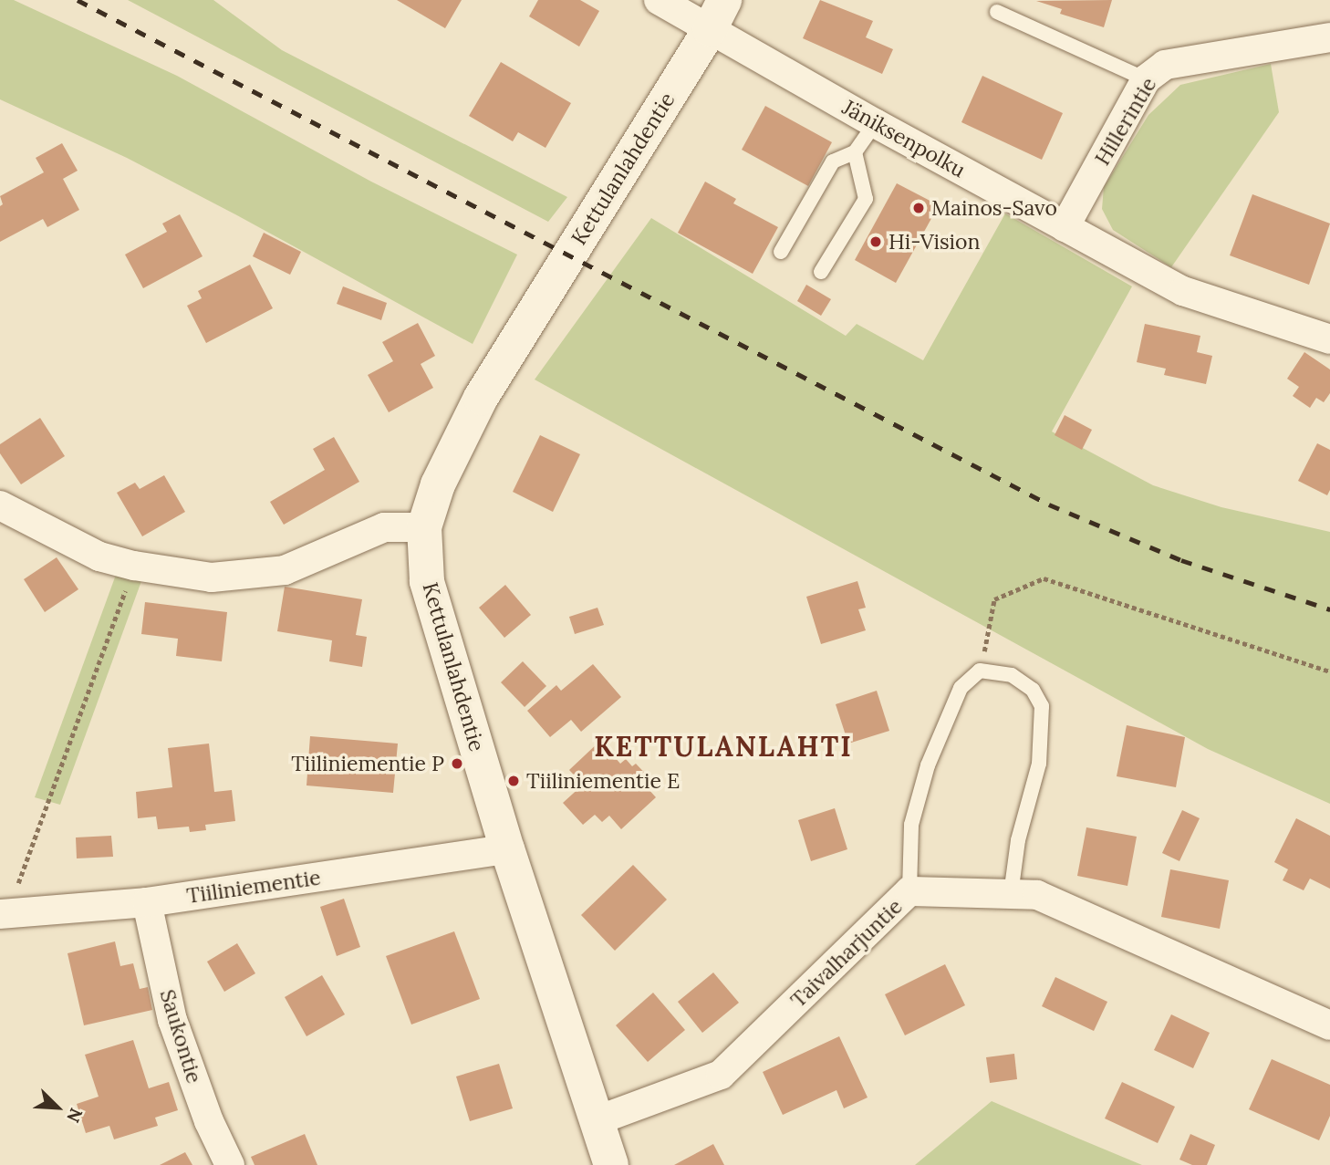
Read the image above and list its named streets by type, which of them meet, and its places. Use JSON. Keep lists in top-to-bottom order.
{
  "streets": {
    "street": [
      "Hillerintie",
      "Jäniksenpolku",
      "Kettulanlahdentie",
      "Tiiliniementie",
      "Taivalharjuntie",
      "Saukontie"
    ]
  },
  "crossings": [
    ["Hillerintie", "Jäniksenpolku"],
    ["Jäniksenpolku", "Kettulanlahdentie"],
    ["Kettulanlahdentie", "Tiiliniementie"],
    ["Kettulanlahdentie", "Taivalharjuntie"],
    ["Tiiliniementie", "Saukontie"]
  ],
  "districts": ["KETTULANLAHTI"],
  "places": [
    "Mainos-Savo",
    "Hi-Vision",
    "Tiiliniementie P",
    "Tiiliniementie E"
  ],
  "north": "bottom right"
}
